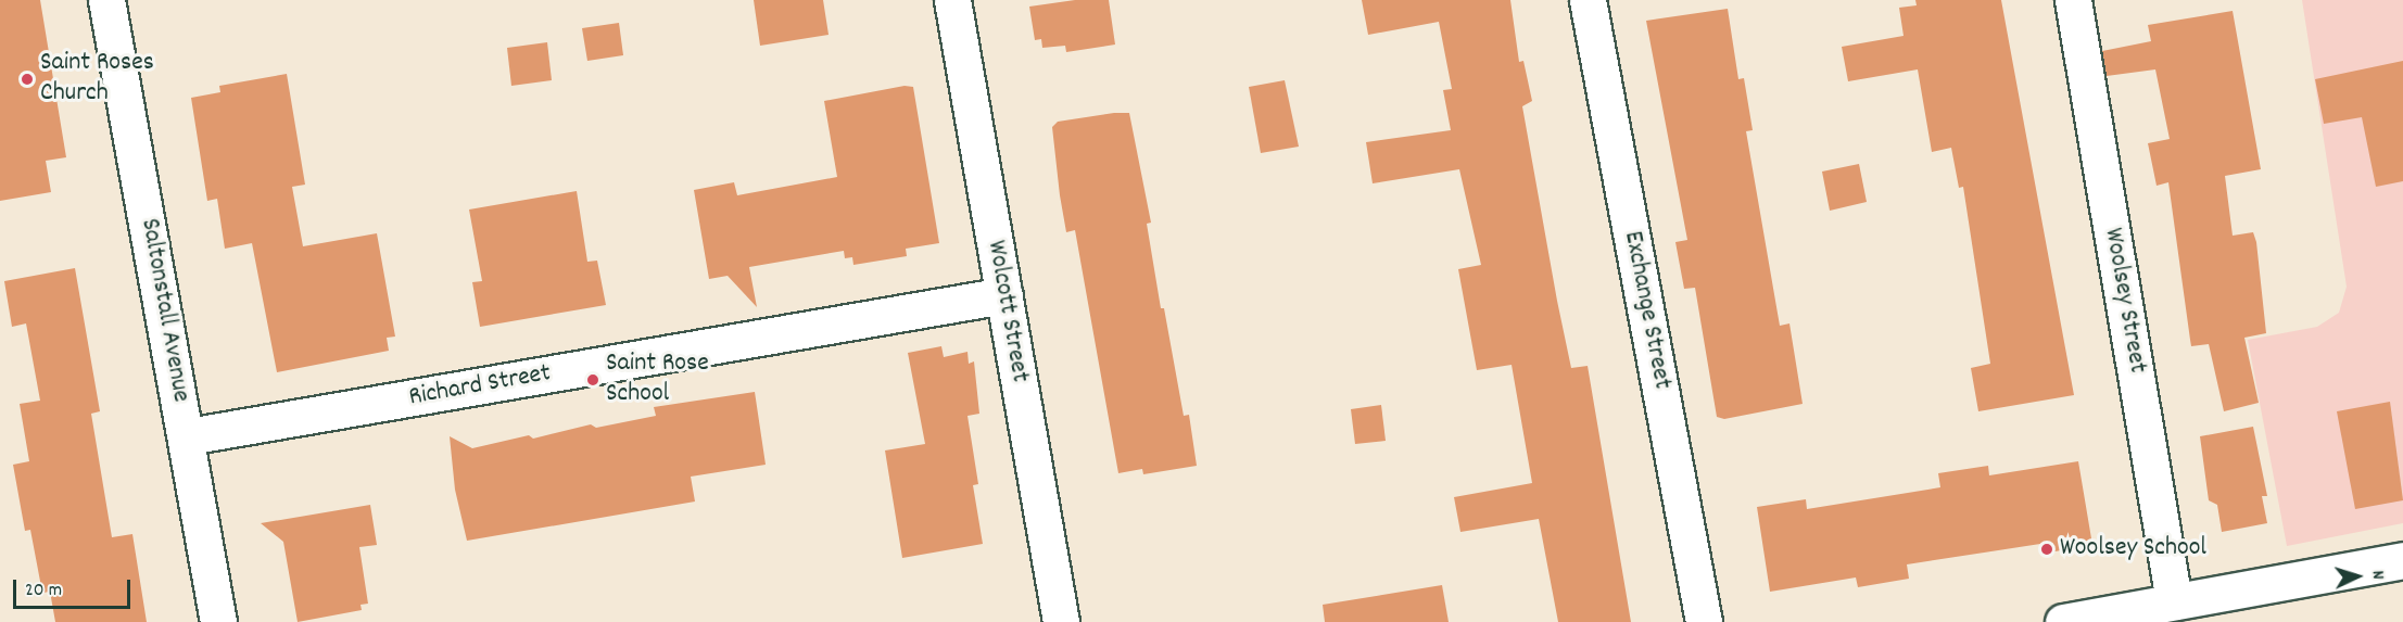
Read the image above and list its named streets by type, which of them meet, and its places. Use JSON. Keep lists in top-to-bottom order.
{
  "streets": {
    "street": [
      "Woolsey Street",
      "Saltonstall Avenue",
      "Exchange Street",
      "Wolcott Street",
      "Richard Street"
    ]
  },
  "crossings": [
    ["Saltonstall Avenue", "Richard Street"],
    ["Wolcott Street", "Richard Street"]
  ],
  "places": ["Saint Roses Church", "Saint Rose School", "Woolsey School"],
  "scale_bar": "20 m",
  "north": "right"
}
